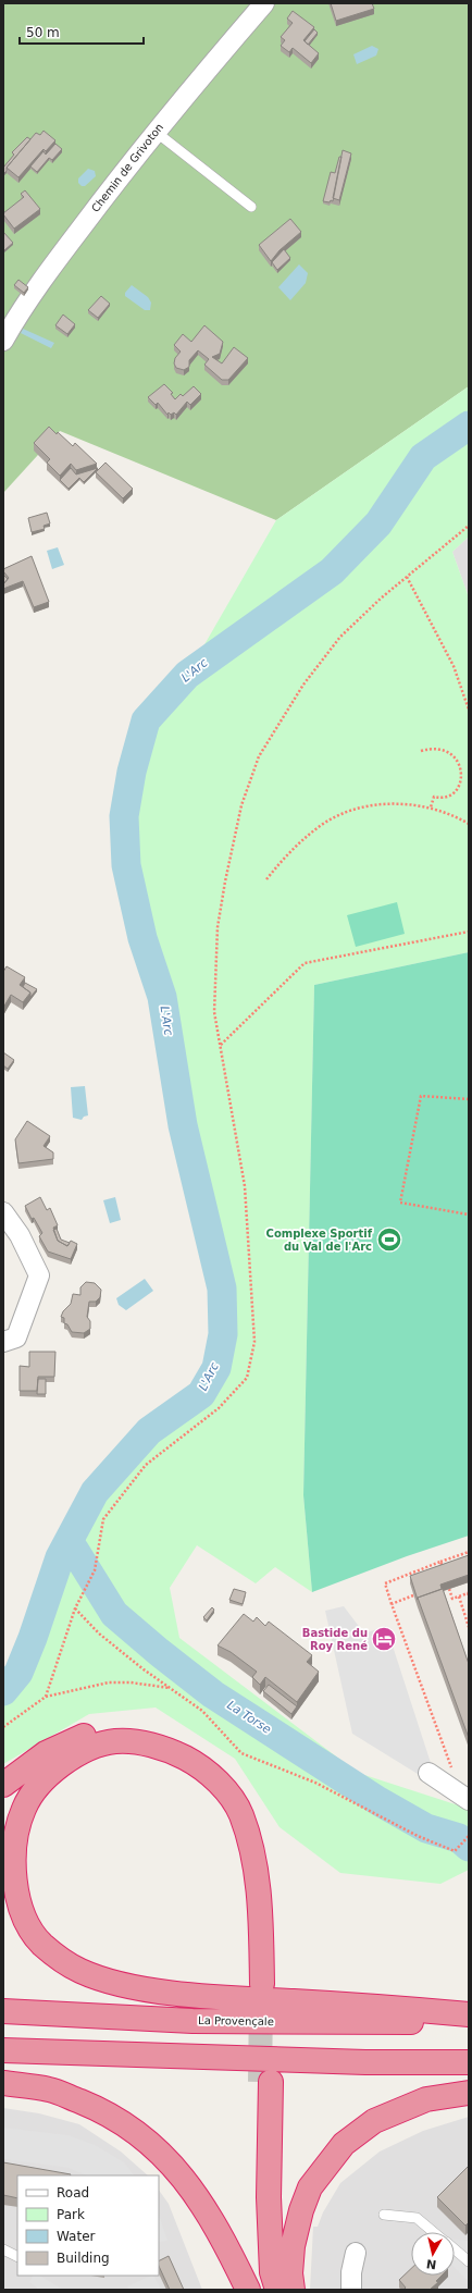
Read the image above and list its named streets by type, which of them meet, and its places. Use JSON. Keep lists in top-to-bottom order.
{
  "streets": {
    "highway": ["La Provençale"],
    "street": ["Chemin de Grivoton"]
  },
  "water": ["L'Arc", "La Torse"],
  "places": {
    "sports": ["Complexe Sportif du Val de l'Arc"],
    "hotel": ["Bastide du Roy René"]
  },
  "legend": [
    "Road",
    "Park",
    "Water",
    "Building"
  ],
  "scale_bar": "50 m",
  "north": "bottom"
}
